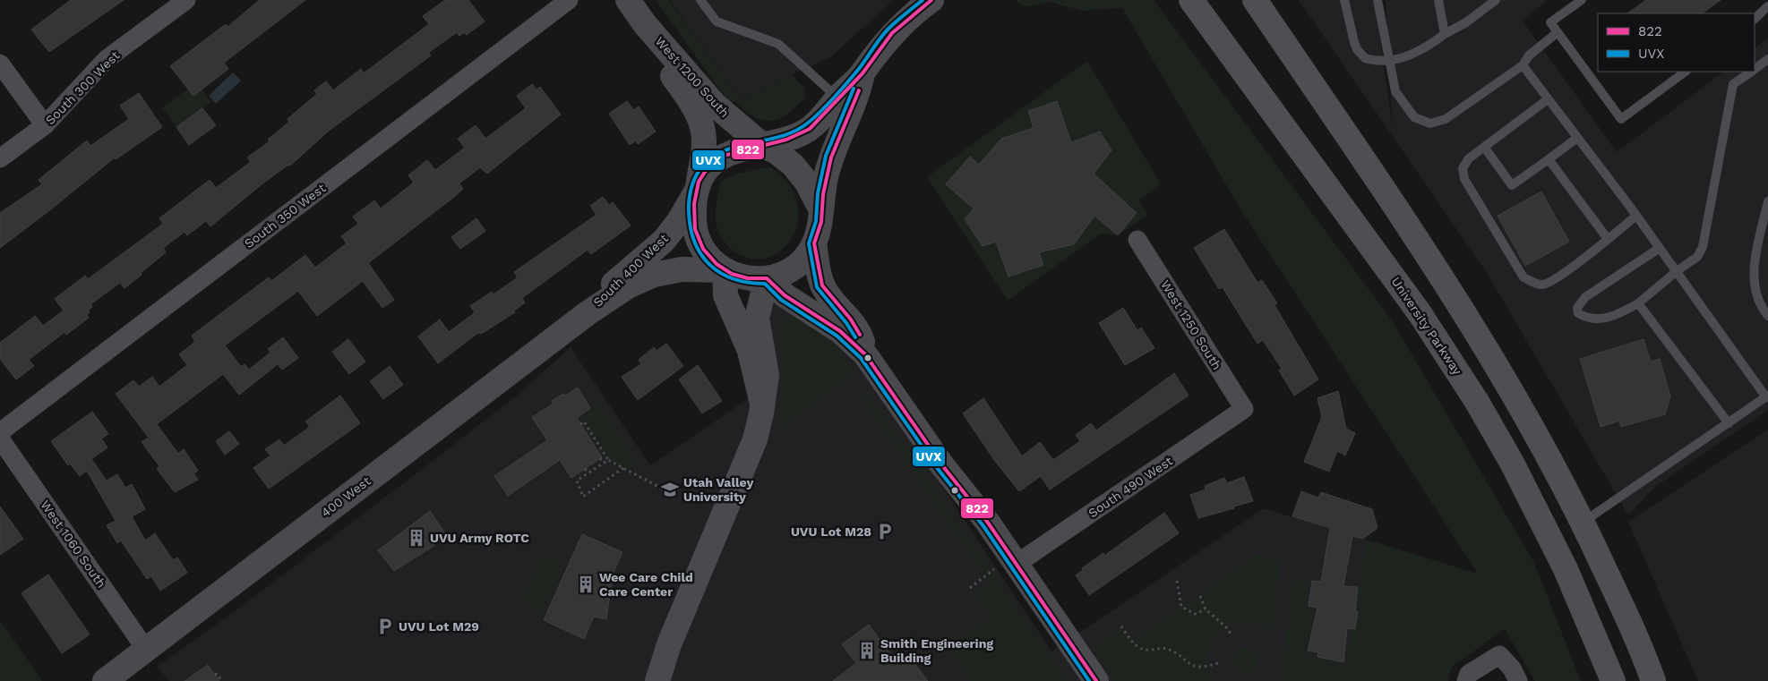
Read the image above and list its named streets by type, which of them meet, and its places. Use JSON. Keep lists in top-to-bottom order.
{
  "streets": {
    "main road": [
      "West 1200 South",
      "South 400 West",
      "University Parkway",
      "400 West"
    ],
    "street": [
      "South 300 West",
      "South 350 West",
      "West 1250 South",
      "South 490 West",
      "West 1060 South"
    ]
  },
  "crossings": [
    ["West 1200 South", "South 400 West"],
    ["South 400 West", "400 West"],
    ["West 1250 South", "South 490 West"],
    ["400 West", "West 1060 South"]
  ],
  "places": {
    "school or university": ["Utah Valley University"],
    "parking": ["UVU Lot M28", "UVU Lot M29"],
    "building": ["UVU Army ROTC", "Wee Care Child Care Center", "Smith Engineering Building"]
  },
  "lines": ["transit line 822", "transit line UVX"],
  "legend": ["822", "UVX"]
}
